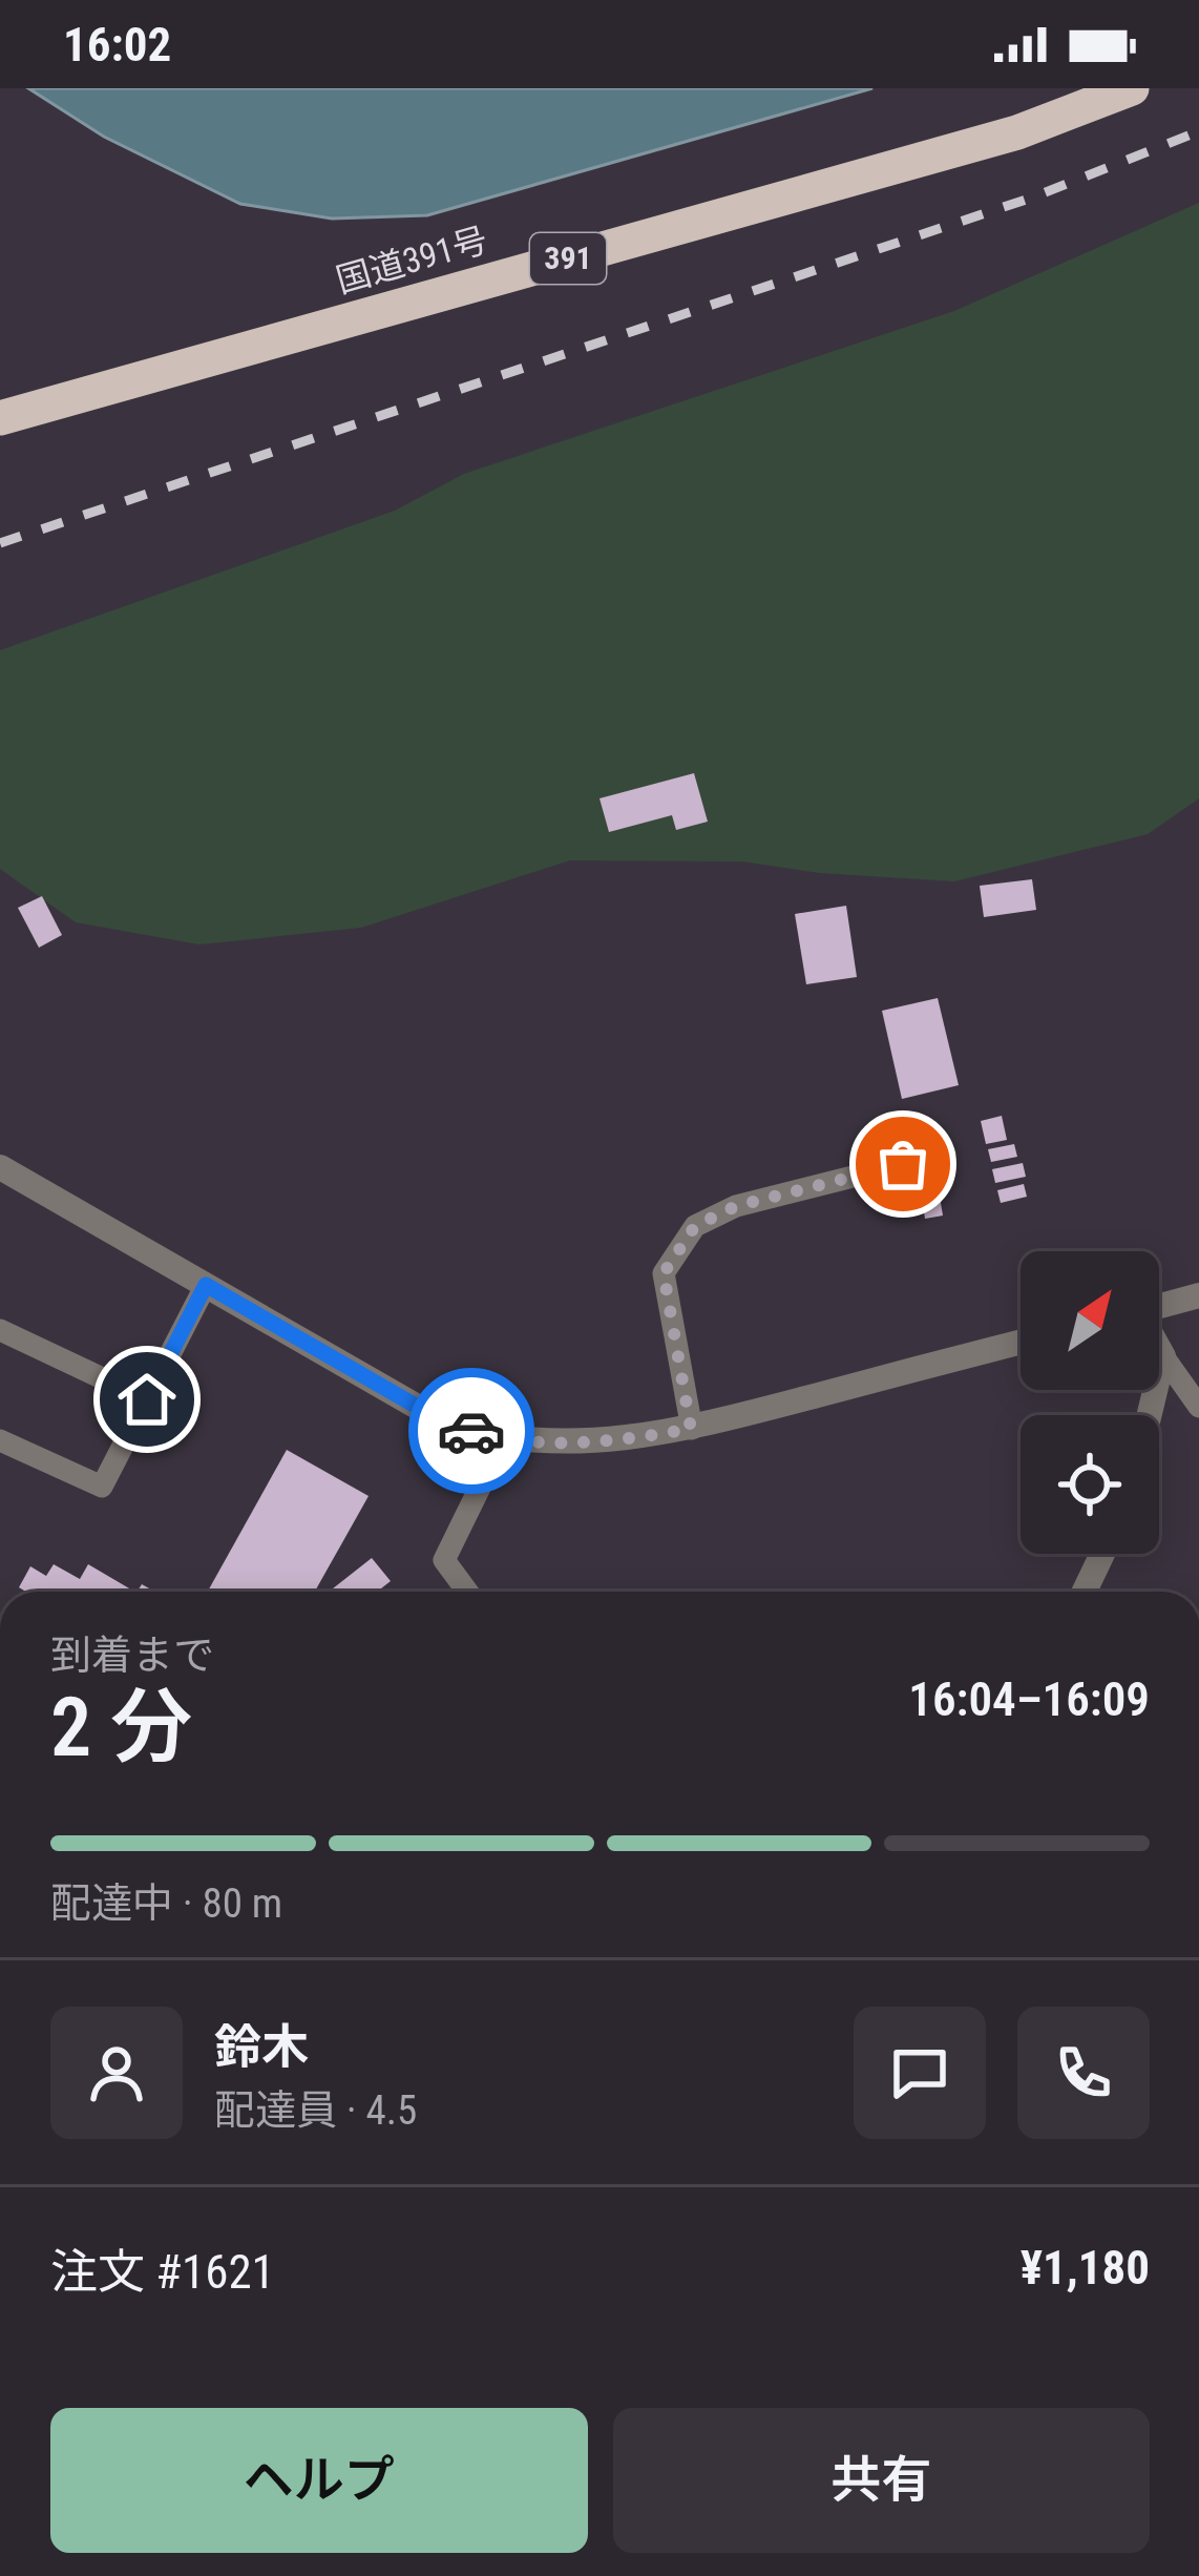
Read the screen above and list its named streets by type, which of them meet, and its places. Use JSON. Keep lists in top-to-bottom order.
{
  "streets": {
    "highway": ["391", "国道391号"]
  },
  "north": "top right",
  "page": {
    "status": "16:02",
    "heading": ["2 分", "到着まで", "16:04–16:09"],
    "panel": [
      "鈴木",
      "配達員 · 4.5",
      "注文 #1621",
      "¥1,180"
    ],
    "bar": "配達中 · 80 m",
    "buttons": ["ヘルプ", "共有"]
  }
}
